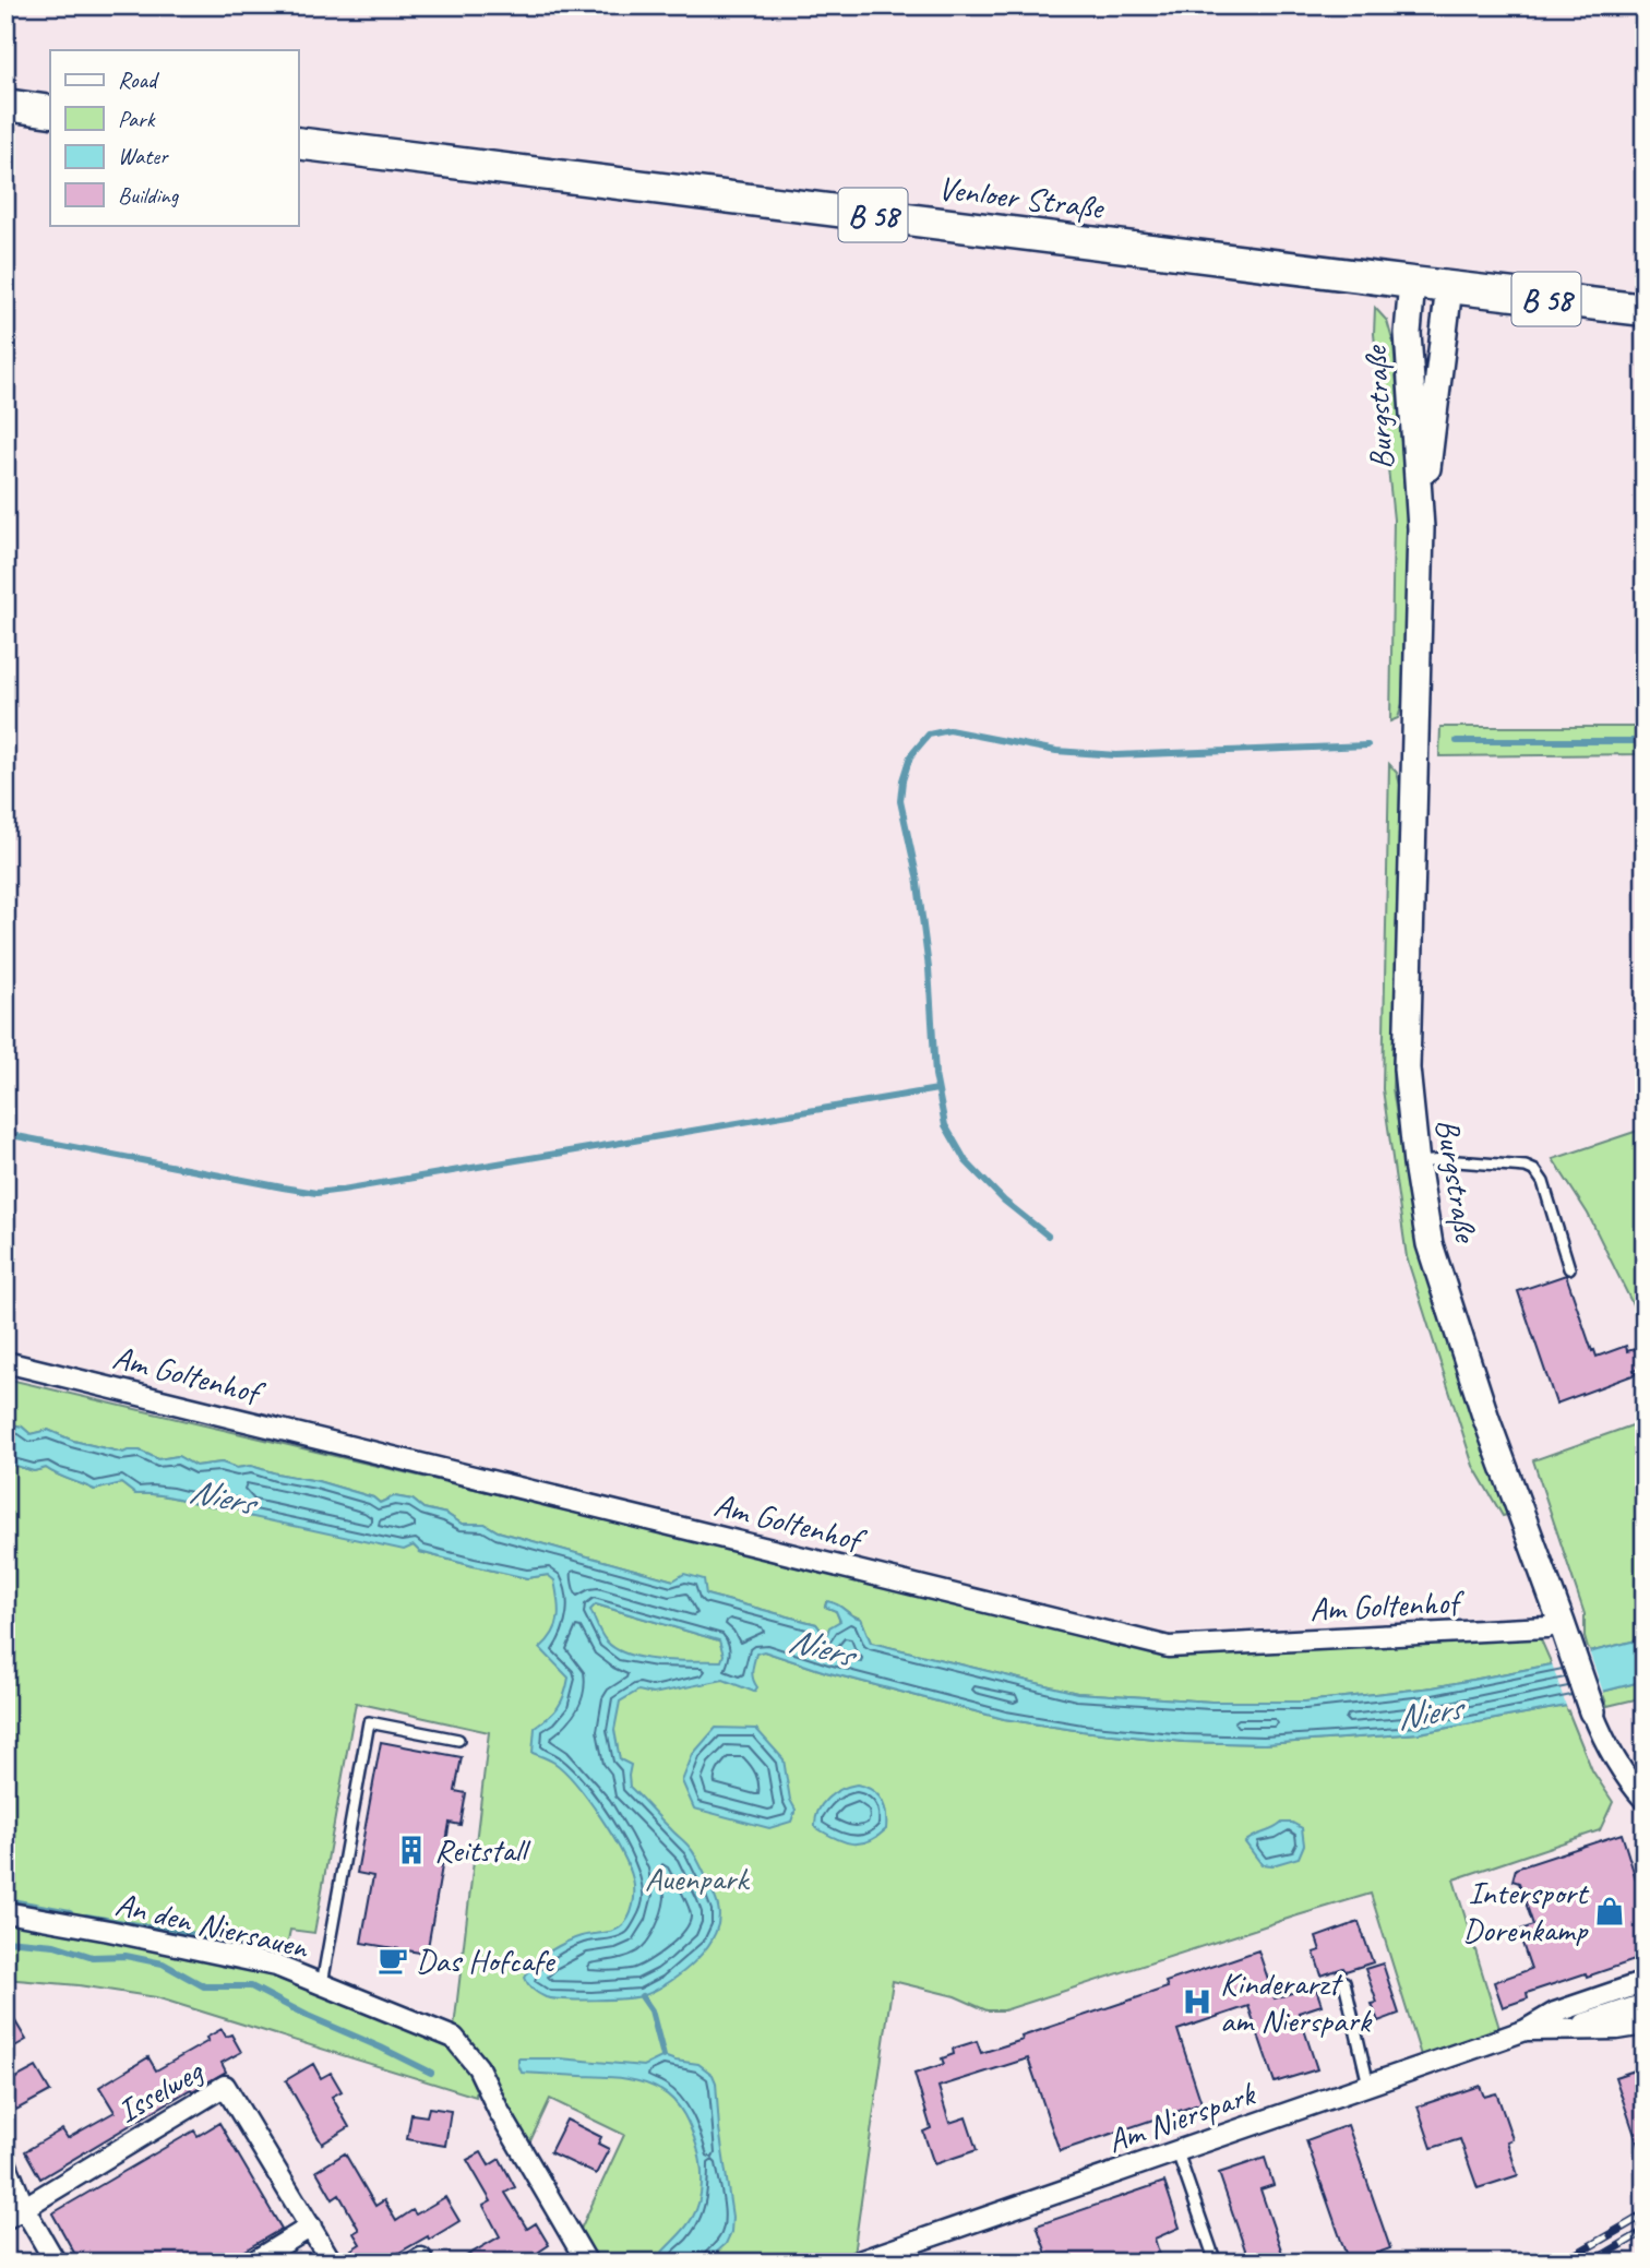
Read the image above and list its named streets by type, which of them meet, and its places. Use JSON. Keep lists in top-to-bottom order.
{
  "streets": {
    "main road": ["Venloer Straße", "B 58"],
    "street": [
      "Burgstraße",
      "Am Goltenhof",
      "An den Niersauen",
      "Isselweg",
      "Am Nierspark"
    ]
  },
  "crossings": [
    ["Venloer Straße", "Burgstraße"],
    ["Burgstraße", "Am Goltenhof"]
  ],
  "water": ["Niers"],
  "parks": ["Auenpark"],
  "places": {
    "building": ["Reitstall"],
    "shop": ["Intersport Dorenkamp"],
    "cafe": ["Das Hofcafe"],
    "hospital": ["Kinderarzt am Nierspark"]
  },
  "legend": [
    "Road",
    "Park",
    "Water",
    "Building"
  ]
}
